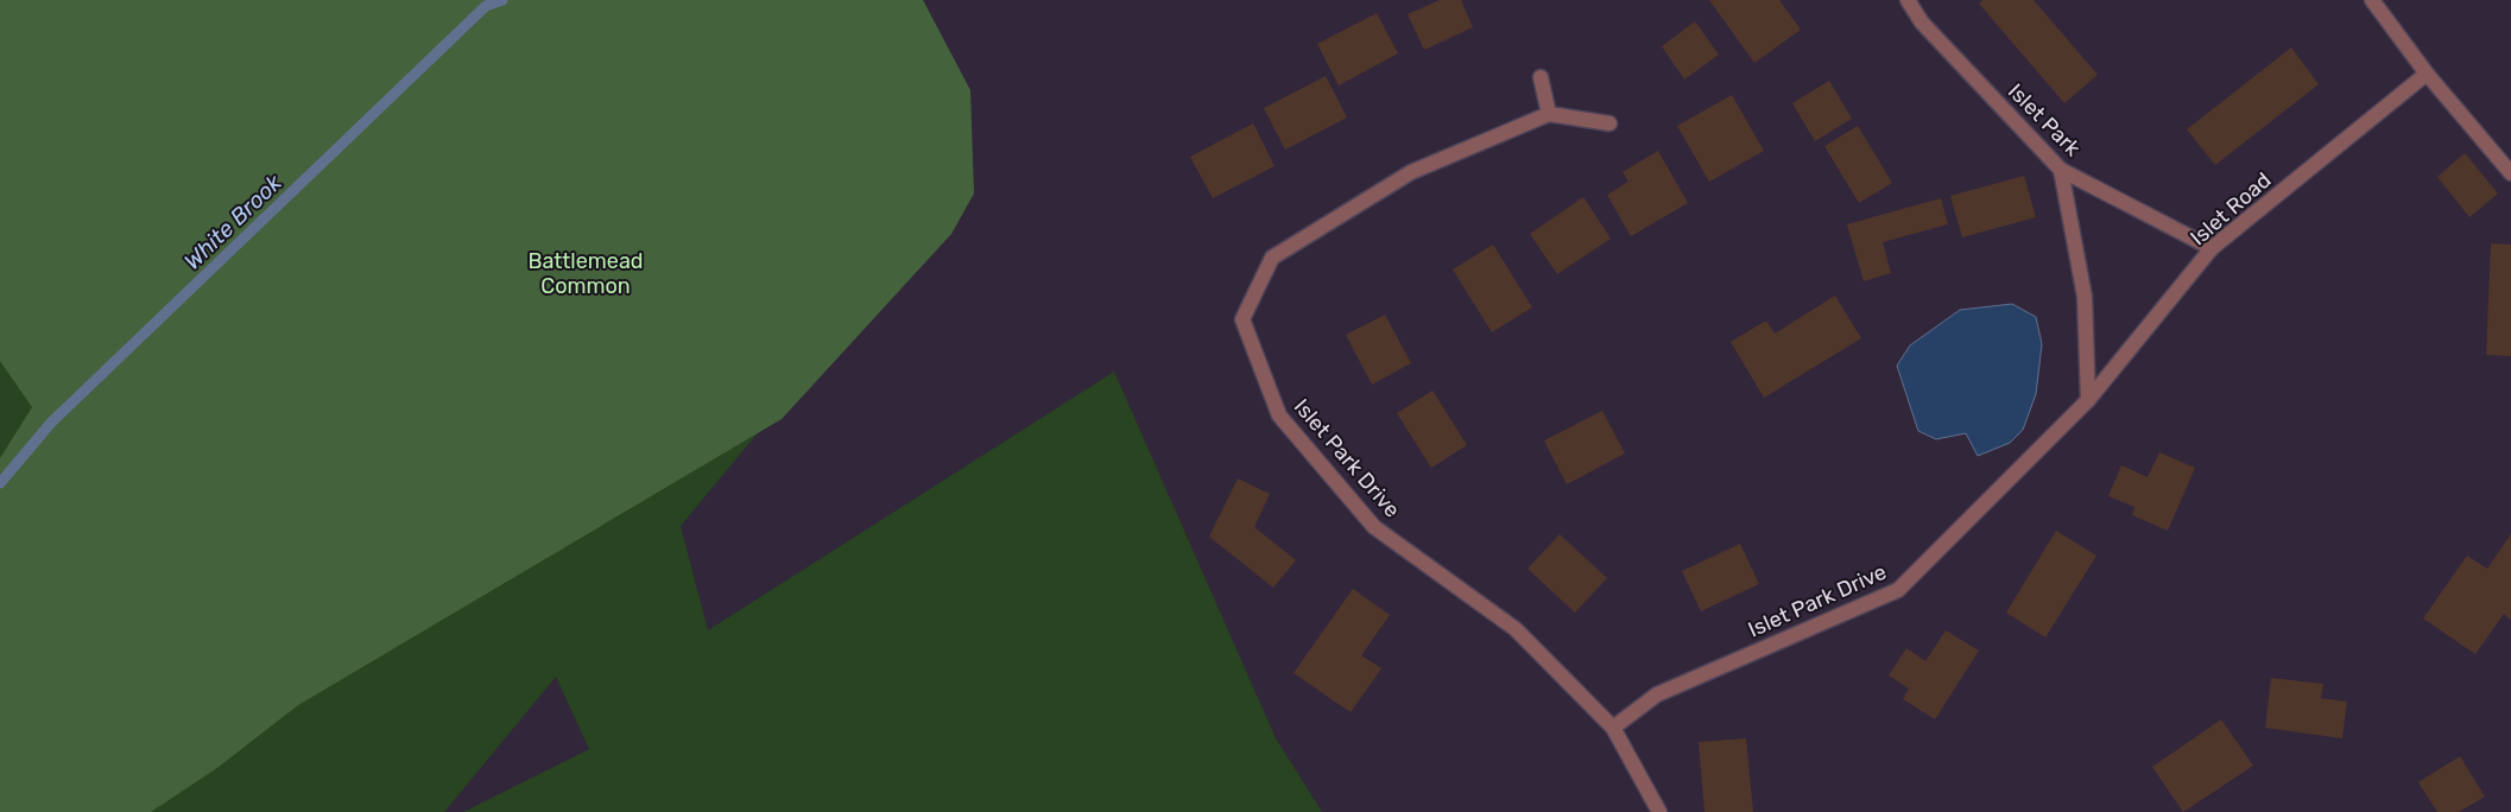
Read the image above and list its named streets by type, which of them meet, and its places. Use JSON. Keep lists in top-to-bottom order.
{
  "streets": {
    "street": ["Islet Park", "Islet Road", "Islet Park Drive"]
  },
  "crossings": [
    ["Islet Park", "Islet Road"],
    ["Islet Road", "Islet Park Drive"]
  ],
  "water": ["White Brook"],
  "parks": ["Battlemead Common"]
}
